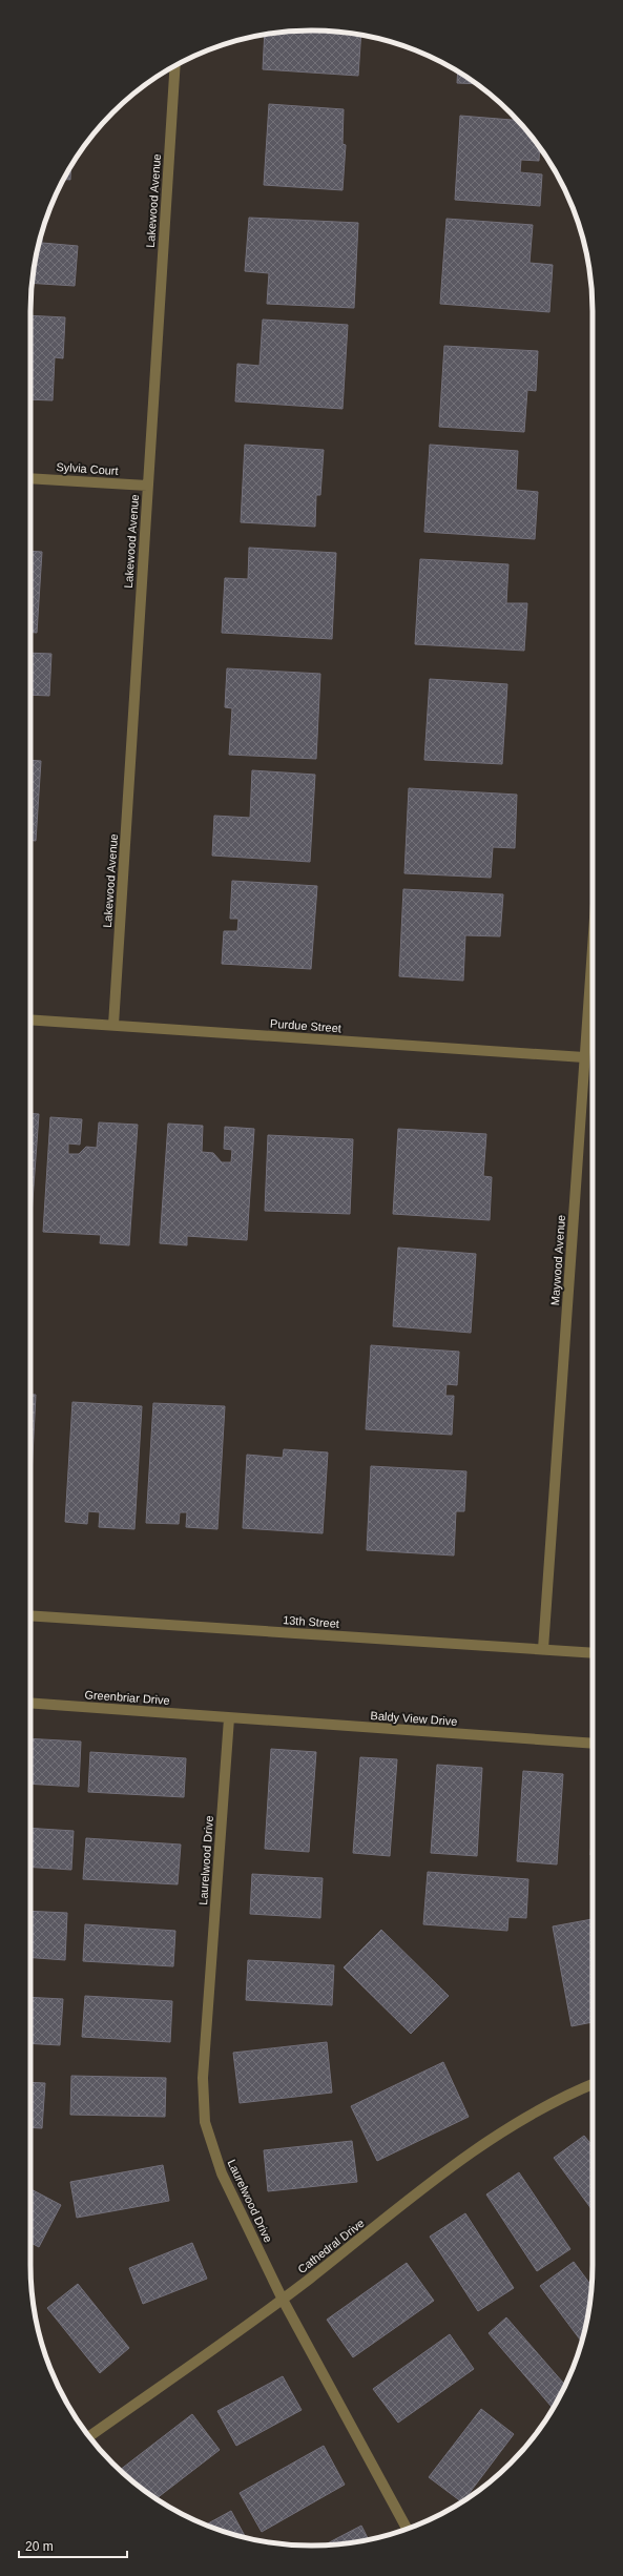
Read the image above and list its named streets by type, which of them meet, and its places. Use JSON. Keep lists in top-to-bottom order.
{
  "streets": {
    "street": [
      "Lakewood Avenue",
      "Sylvia Court",
      "Purdue Street",
      "Maywood Avenue",
      "13th Street",
      "Greenbriar Drive",
      "Baldy View Drive",
      "Laurelwood Drive",
      "Cathedral Drive"
    ]
  },
  "crossings": [
    ["Lakewood Avenue", "Sylvia Court"],
    ["Lakewood Avenue", "Purdue Street"],
    ["Purdue Street", "Maywood Avenue"],
    ["Maywood Avenue", "13th Street"],
    ["Greenbriar Drive", "Baldy View Drive"],
    ["Greenbriar Drive", "Laurelwood Drive"],
    ["Baldy View Drive", "Laurelwood Drive"],
    ["Laurelwood Drive", "Cathedral Drive"]
  ],
  "scale_bar": "20 m"
}
